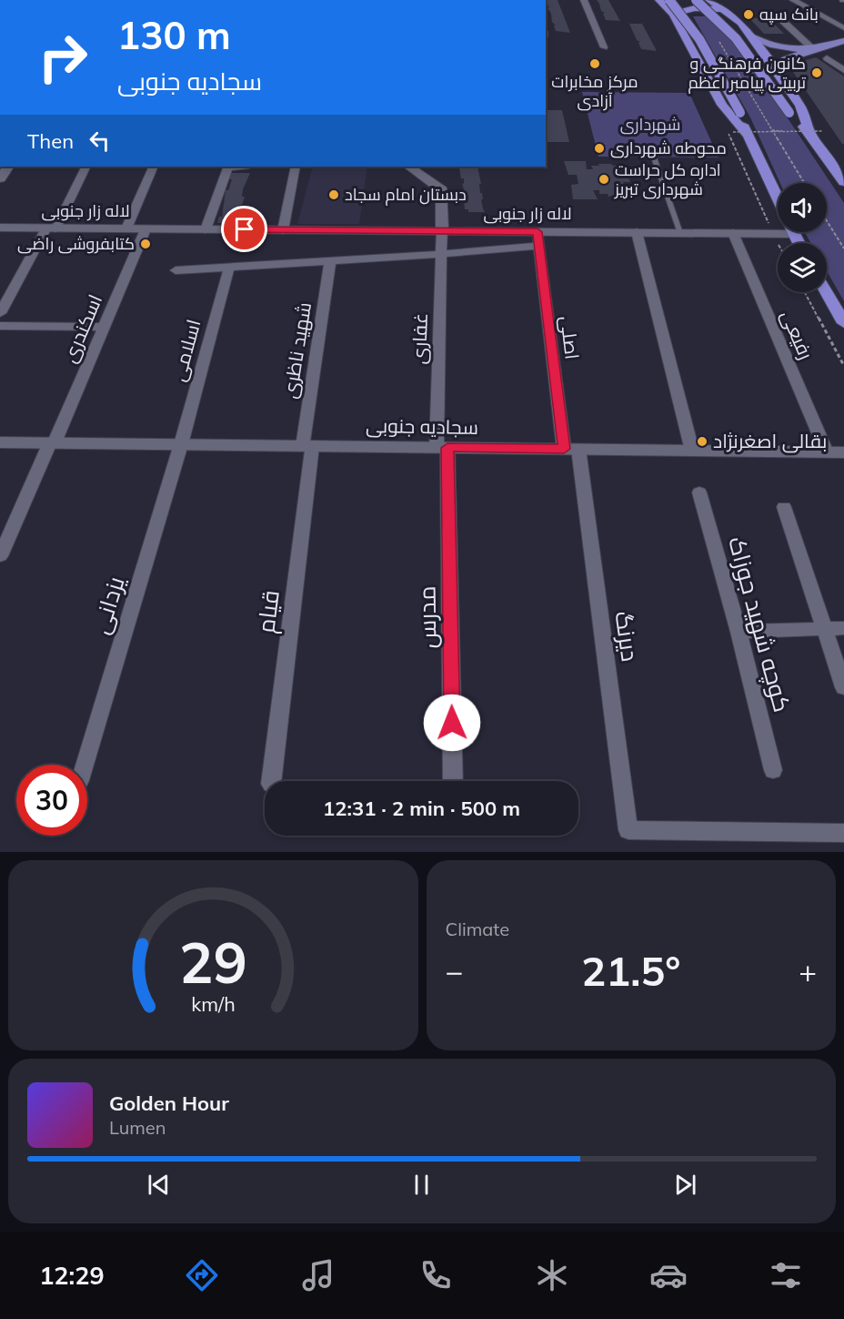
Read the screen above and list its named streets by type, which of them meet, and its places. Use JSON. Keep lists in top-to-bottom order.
{
  "streets": {
    "street": [
      "لاله زار جنوبی",
      "اسکندری",
      "رفیعی",
      "اصلی",
      "غفاری",
      "اسلامی",
      "شهید ناظری",
      "سجادیه جنوبی",
      "یزدانی",
      "قیام",
      "مدرس",
      "کوچه شهید جوزاک",
      "دیرنگ"
    ]
  },
  "crossings": [
    ["لاله زار جنوبی", "اسکندری"],
    ["لاله زار جنوبی", "رفیعی"],
    ["لاله زار جنوبی", "اصلی"],
    ["لاله زار جنوبی", "غفاری"],
    ["اسکندری", "سجادیه جنوبی"],
    ["رفیعی", "سجادیه جنوبی"],
    ["اصلی", "سجادیه جنوبی"],
    ["اصلی", "دیرنگ"],
    ["غفاری", "سجادیه جنوبی"],
    ["غفاری", "مدرس"],
    ["اسلامی", "سجادیه جنوبی"],
    ["اسلامی", "یزدانی"],
    ["شهید ناظری", "سجادیه جنوبی"],
    ["شهید ناظری", "قیام"],
    ["سجادیه جنوبی", "یزدانی"],
    ["سجادیه جنوبی", "قیام"],
    ["سجادیه جنوبی", "مدرس"],
    ["سجادیه جنوبی", "دیرنگ"]
  ],
  "parks": ["شهرداری"],
  "places": [
    "بانک سپه",
    "مرکز مخابرات آزادی",
    "کانون فرهنگی و تربیتی پیامبر اعظم",
    "محوطه شهرداری",
    "اداره کل حراست شهرداری تبریز",
    "دبستان امام سجاد",
    "کتابفروشی راضی",
    "بقالی اصغرنژاد"
  ],
  "page": {
    "turn": ["130 m", "سجادیه جنوبی"],
    "then": "Then",
    "limit": "30",
    "trip": "12:31 · 2 min · 500 m",
    "tile": "Climate",
    "heat": ["−", "21.5°", "+"],
    "song": ["Golden Hour", "Lumen"],
    "tabs": "12:29",
    "gauge": ["29", "km/h"]
  }
}
